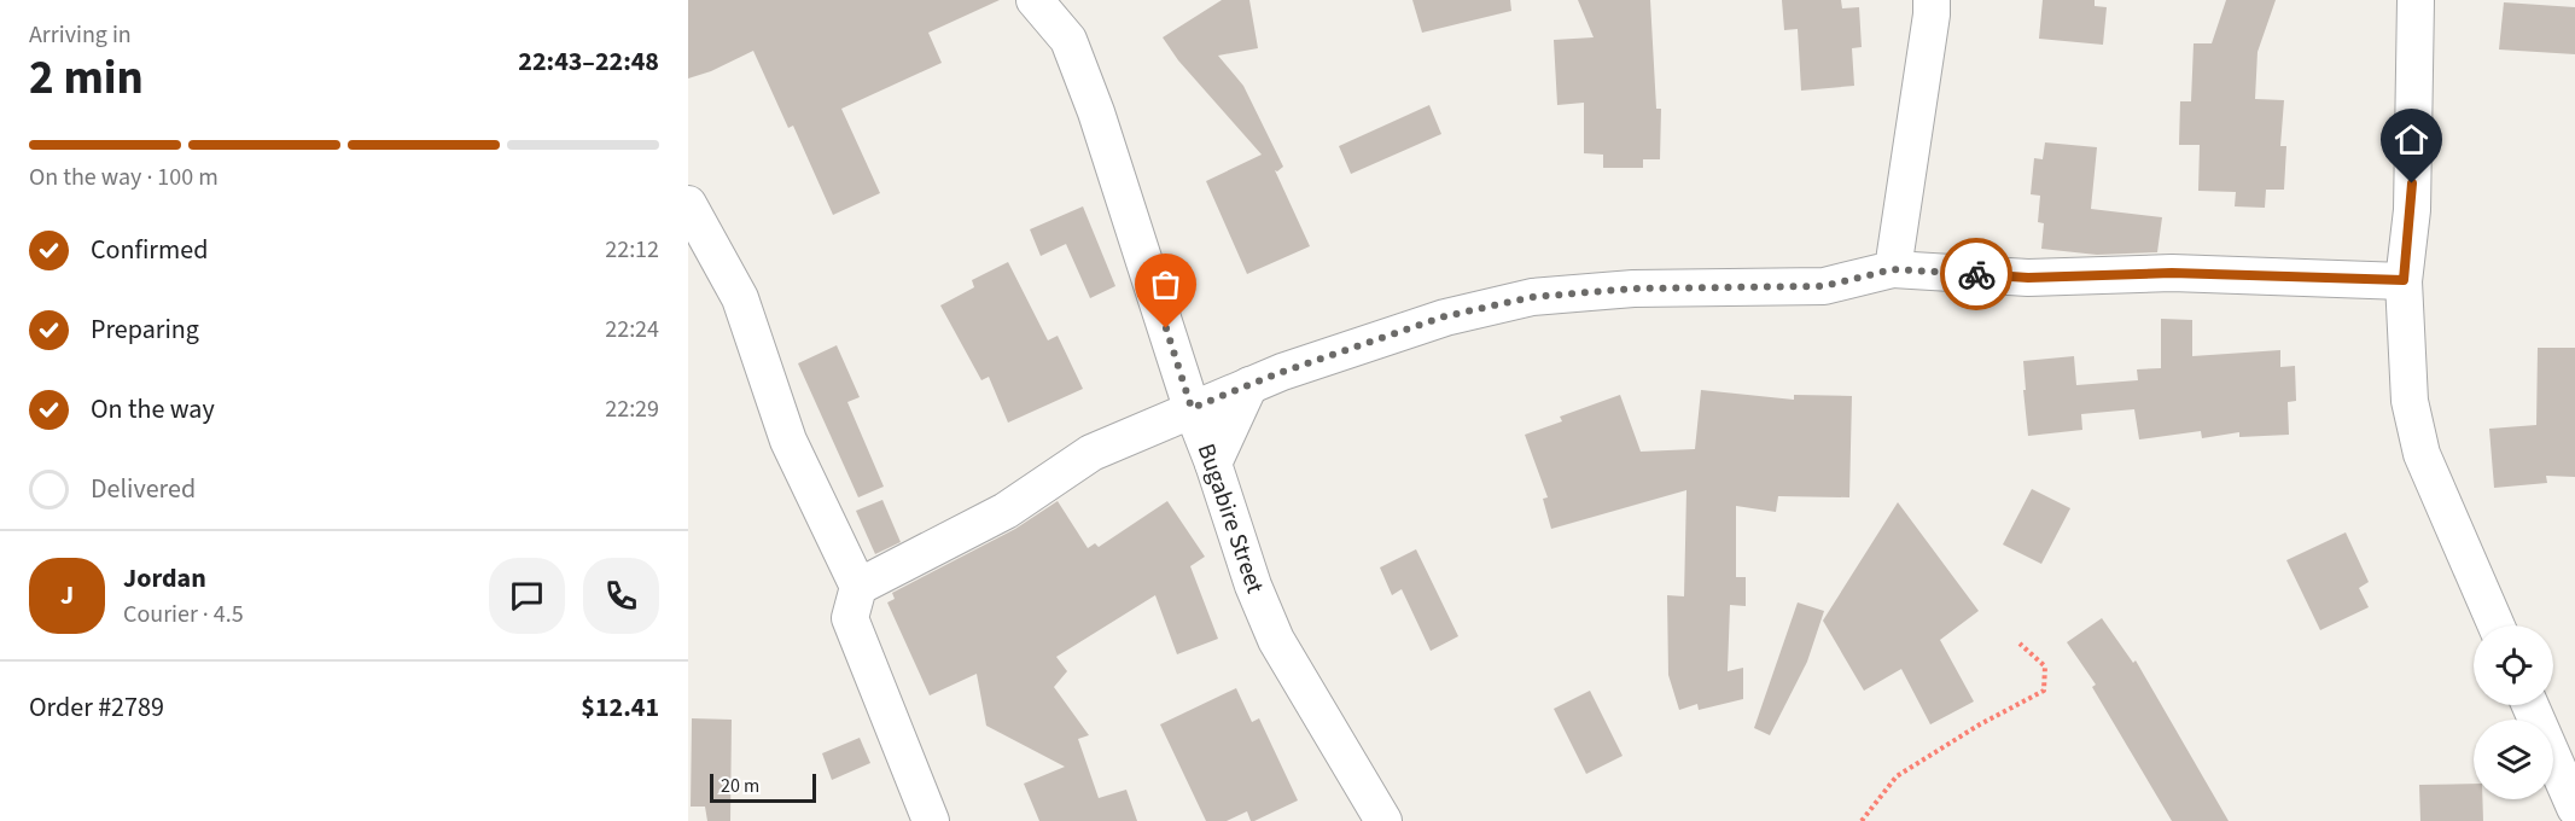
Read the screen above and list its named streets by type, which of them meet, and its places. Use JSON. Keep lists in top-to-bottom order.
{
  "streets": {
    "street": ["Bugabire Street"]
  },
  "scale_bar": "20 m",
  "page": {
    "heading": ["2 min", "Arriving in", "22:43–22:48"],
    "panel": [
      "Jordan",
      "Courier · 4.5",
      "Order #2789",
      "$12.41"
    ],
    "bar": "On the way · 100 m",
    "list": [
      ["Confirmed", "22:12"],
      ["Preparing", "22:24"],
      ["On the way", "22:29"],
      "Delivered"
    ],
    "round": "J",
    "scale": "20 m"
  }
}
